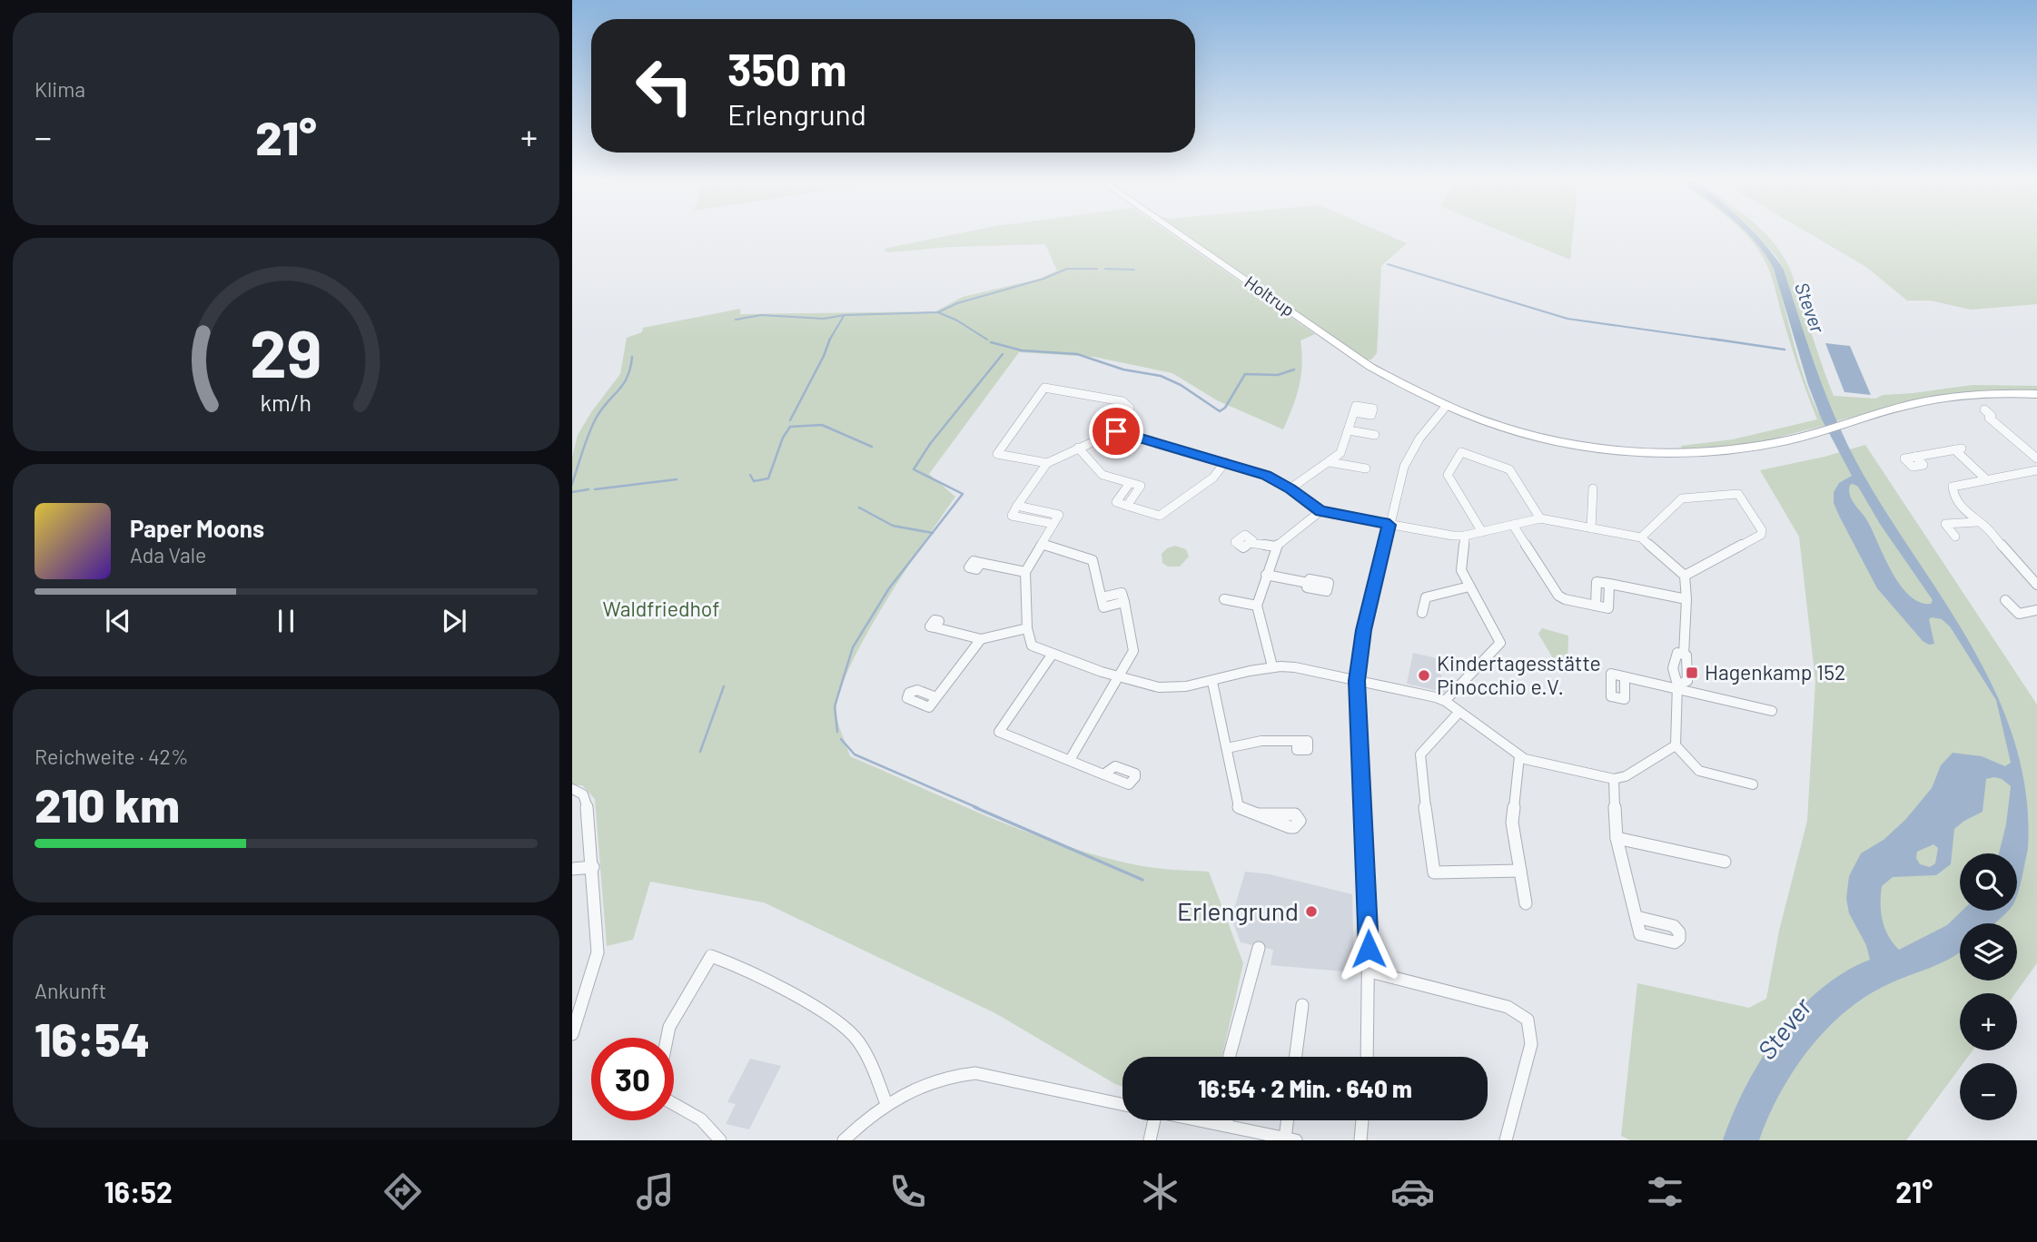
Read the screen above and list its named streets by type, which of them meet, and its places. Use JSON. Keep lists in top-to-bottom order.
{
  "streets": {
    "main road": ["Holtrup"]
  },
  "water": ["Stever"],
  "parks": ["Waldfriedhof"],
  "places": {
    "transit": ["Hagenkamp 152"],
    "other": ["Kindertagesstätte Pinocchio e.V.", "Erlengrund"]
  },
  "page": {
    "tile": [
      "Klima",
      ["Reichweite · 42%", "210 km"],
      ["Ankunft", "16:54"]
    ],
    "turn": ["350 m", "Erlengrund"],
    "heat": ["−", "21°", "+"],
    "song": ["Paper Moons", "Ada Vale"],
    "map_buttons": ["+", "−"],
    "limit": "30",
    "trip": "16:54 · 2 Min. · 640 m",
    "tabs": ["16:52", "21°"],
    "gauge": ["29", "km/h"]
  }
}
